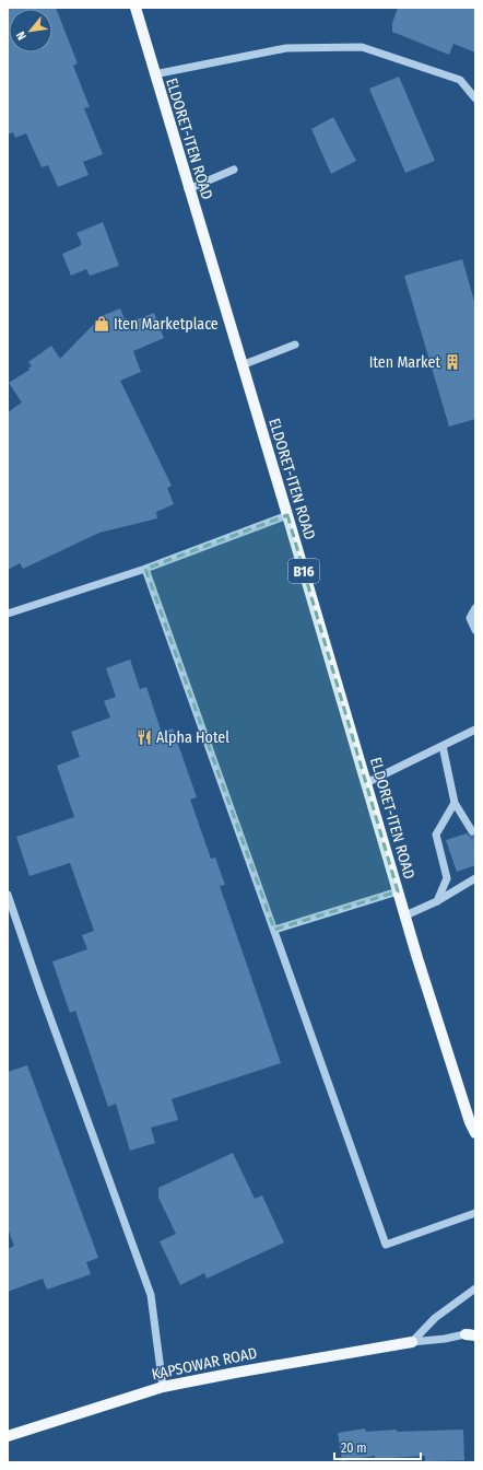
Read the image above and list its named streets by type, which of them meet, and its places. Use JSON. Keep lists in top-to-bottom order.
{
  "streets": {
    "main road": ["ELDORET-ITEN ROAD", "B16", "KAPSOWAR ROAD"]
  },
  "places": {
    "shop": ["Iten Marketplace"],
    "building": ["Iten Market"],
    "restaurant": ["Alpha Hotel"]
  },
  "scale_bar": "20 m",
  "north": "bottom left"
}
